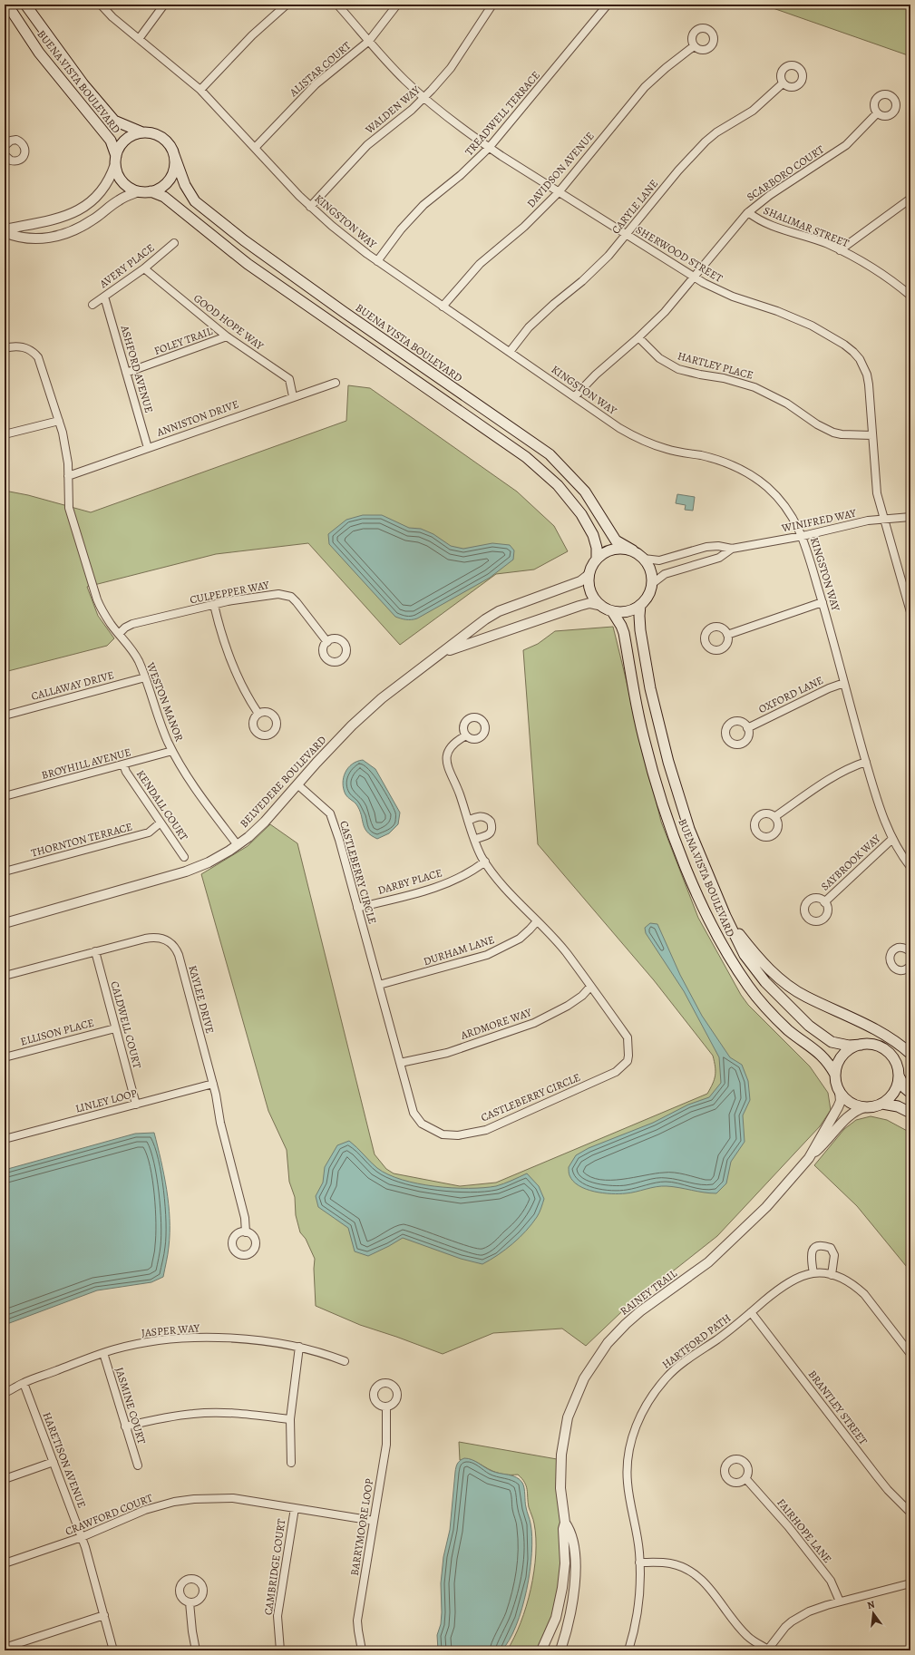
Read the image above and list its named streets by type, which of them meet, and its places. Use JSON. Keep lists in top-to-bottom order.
{
  "streets": {
    "main road": ["BUENA VISTA BOULEVARD"],
    "street": [
      "ALISTAR COURT",
      "WALDEN WAY",
      "TREADWELL TERRACE",
      "DAVIDSON AVENUE",
      "SCARBORO COURT",
      "CARYLE LANE",
      "KINGSTON WAY",
      "SHALIMAR STREET",
      "SHERWOOD STREET",
      "AVERY PLACE",
      "GOOD HOPE WAY",
      "FOLEY TRAIL",
      "HARTLEY PLACE",
      "ASHFORD AVENUE",
      "ANNISTON DRIVE",
      "WINIFRED WAY",
      "CULPEPPER WAY",
      "CALLAWAY DRIVE",
      "OXFORD LANE",
      "WESTON MANOR",
      "BROYHILL AVENUE",
      "BELVEDERE BOULEVARD",
      "KENDALL COURT",
      "THORNTON TERRACE",
      "SAYBROOK WAY",
      "CASTLEBERRY CIRCLE",
      "DARBY PLACE",
      "DURHAM LANE",
      "KAYLEE DRIVE",
      "ARDMORE WAY",
      "CALDWELL COURT",
      "ELLISON PLACE",
      "LINLEY LOOP",
      "RAINEY TRAIL",
      "JASPER WAY",
      "HARTFORD PATH",
      "JASMINE COURT",
      "BRANTLEY STREET",
      "HARETISON AVENUE",
      "CRAWFORD COURT",
      "BARRYMOORE LOOP",
      "FAIRHOPE LANE",
      "CAMBRIDGE COURT"
    ]
  },
  "crossings": [
    ["ALISTAR COURT", "KINGSTON WAY"],
    ["ALISTAR COURT", "SHERWOOD STREET"],
    ["BUENA VISTA BOULEVARD", "BELVEDERE BOULEVARD"],
    ["BUENA VISTA BOULEVARD", "RAINEY TRAIL"],
    ["WALDEN WAY", "KINGSTON WAY"],
    ["WALDEN WAY", "SHERWOOD STREET"],
    ["TREADWELL TERRACE", "KINGSTON WAY"],
    ["TREADWELL TERRACE", "SHERWOOD STREET"],
    ["DAVIDSON AVENUE", "KINGSTON WAY"],
    ["DAVIDSON AVENUE", "SHERWOOD STREET"],
    ["SCARBORO COURT", "KINGSTON WAY"],
    ["SCARBORO COURT", "SHALIMAR STREET"],
    ["SCARBORO COURT", "SHERWOOD STREET"],
    ["SCARBORO COURT", "HARTLEY PLACE"],
    ["CARYLE LANE", "KINGSTON WAY"],
    ["CARYLE LANE", "SHERWOOD STREET"],
    ["KINGSTON WAY", "WINIFRED WAY"],
    ["KINGSTON WAY", "OXFORD LANE"],
    ["KINGSTON WAY", "SAYBROOK WAY"],
    ["SHERWOOD STREET", "HARTLEY PLACE"],
    ["SHERWOOD STREET", "WINIFRED WAY"],
    ["AVERY PLACE", "GOOD HOPE WAY"],
    ["AVERY PLACE", "ASHFORD AVENUE"],
    ["GOOD HOPE WAY", "FOLEY TRAIL"],
    ["GOOD HOPE WAY", "ANNISTON DRIVE"],
    ["FOLEY TRAIL", "ASHFORD AVENUE"],
    ["ASHFORD AVENUE", "ANNISTON DRIVE"],
    ["ANNISTON DRIVE", "WESTON MANOR"],
    ["CULPEPPER WAY", "WESTON MANOR"],
    ["CALLAWAY DRIVE", "WESTON MANOR"],
    ["WESTON MANOR", "BROYHILL AVENUE"],
    ["WESTON MANOR", "BELVEDERE BOULEVARD"],
    ["BROYHILL AVENUE", "KENDALL COURT"],
    ["BELVEDERE BOULEVARD", "CASTLEBERRY CIRCLE"],
    ["KENDALL COURT", "THORNTON TERRACE"],
    ["CASTLEBERRY CIRCLE", "DARBY PLACE"],
    ["CASTLEBERRY CIRCLE", "DURHAM LANE"],
    ["CASTLEBERRY CIRCLE", "ARDMORE WAY"],
    ["KAYLEE DRIVE", "CALDWELL COURT"],
    ["KAYLEE DRIVE", "LINLEY LOOP"],
    ["CALDWELL COURT", "ELLISON PLACE"],
    ["CALDWELL COURT", "LINLEY LOOP"],
    ["JASPER WAY", "JASMINE COURT"],
    ["JASPER WAY", "HARETISON AVENUE"],
    ["HARTFORD PATH", "BRANTLEY STREET"],
    ["HARETISON AVENUE", "CRAWFORD COURT"],
    ["CRAWFORD COURT", "BARRYMOORE LOOP"],
    ["CRAWFORD COURT", "CAMBRIDGE COURT"]
  ],
  "north": "top"
}
